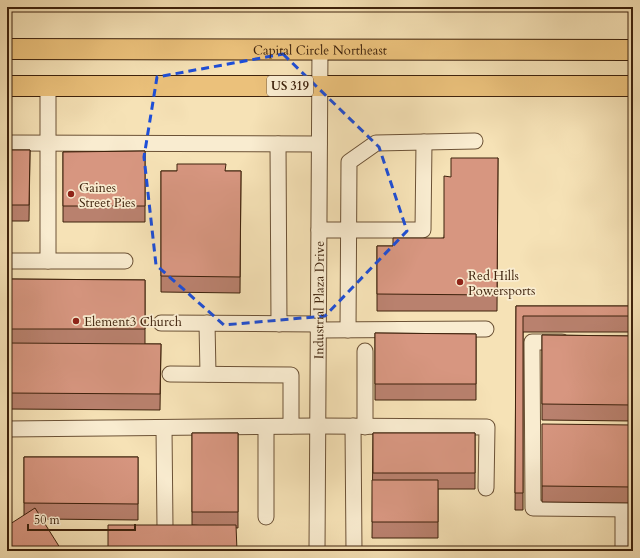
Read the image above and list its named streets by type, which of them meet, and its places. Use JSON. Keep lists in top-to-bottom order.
{
  "streets": {
    "main road": ["Capital Circle Northeast", "US 319"],
    "street": ["Industrial Plaza Drive"]
  },
  "crossings": [
    ["Capital Circle Northeast", "Industrial Plaza Drive"],
    ["US 319", "Industrial Plaza Drive"]
  ],
  "places": ["Gaines Street Pies", "Red Hills Powersports", "Element3 Church"],
  "scale_bar": "50 m"
}
